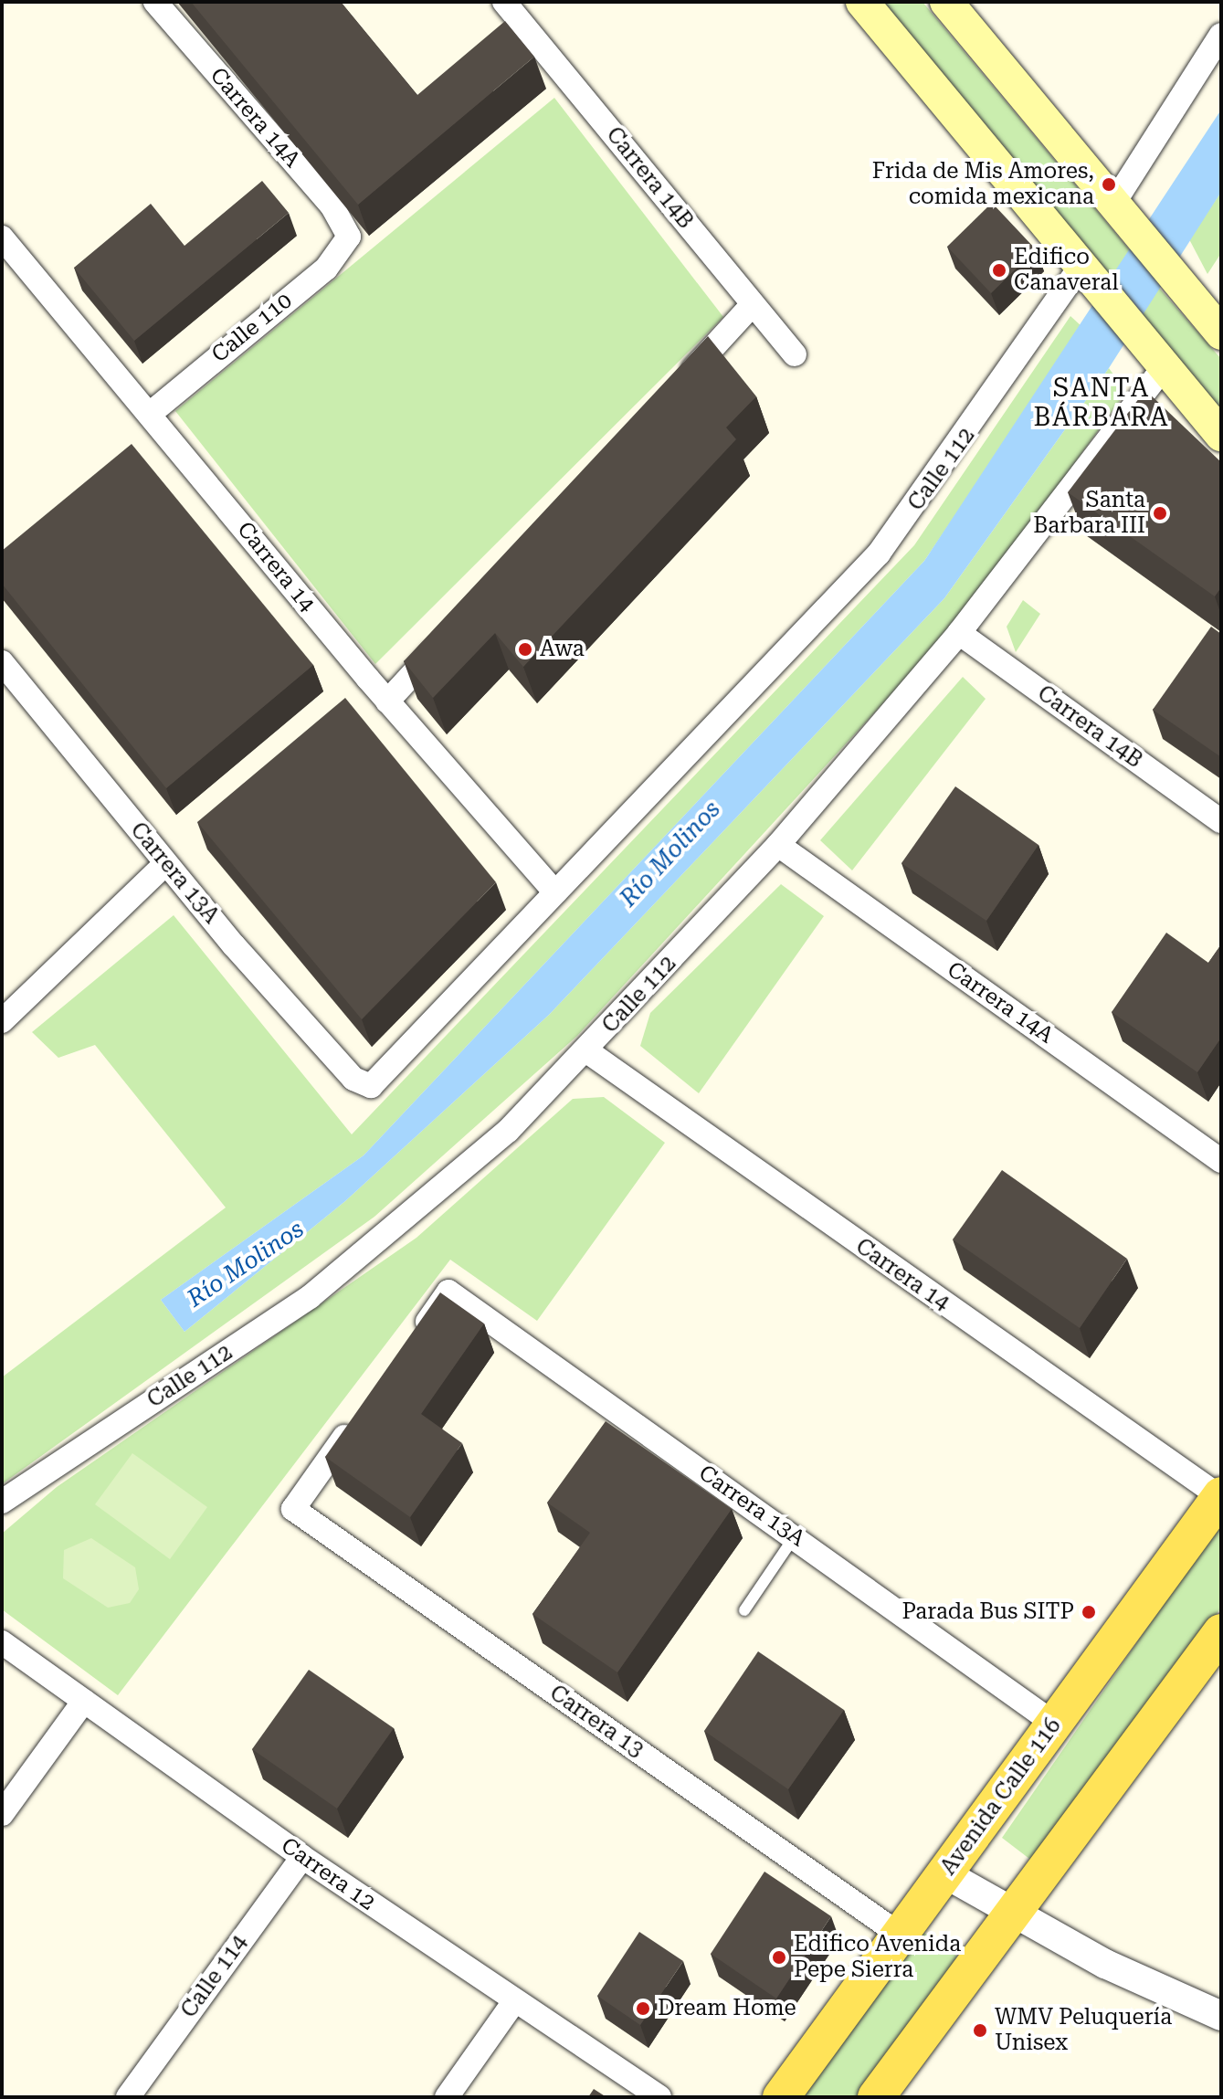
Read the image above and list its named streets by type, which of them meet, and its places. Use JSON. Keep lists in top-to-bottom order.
{
  "streets": {
    "main road": ["Avenida Calle 116"],
    "street": [
      "Carrera 14A",
      "Carrera 14B",
      "Calle 110",
      "Calle 112",
      "Carrera 14",
      "Carrera 13A",
      "Carrera 13",
      "Carrera 12",
      "Calle 114"
    ]
  },
  "crossings": [
    ["Carrera 14A", "Calle 110"],
    ["Carrera 14A", "Calle 112"],
    ["Carrera 14B", "Calle 112"],
    ["Calle 110", "Carrera 14"],
    ["Calle 112", "Carrera 14"],
    ["Calle 112", "Carrera 13A"],
    ["Carrera 14", "Avenida Calle 116"],
    ["Carrera 13A", "Avenida Calle 116"],
    ["Carrera 13", "Avenida Calle 116"],
    ["Carrera 12", "Calle 114"]
  ],
  "districts": ["SANTA BÁRBARA"],
  "water": ["Río Molinos"],
  "places": [
    "Frida de Mis Amores, comida mexicana",
    "Edifico Canaveral",
    "Santa Barbara III",
    "Awa",
    "Parada Bus SITP",
    "Edifico Avenida Pepe Sierra",
    "Dream Home",
    "WMV Peluquería Unisex"
  ]
}
